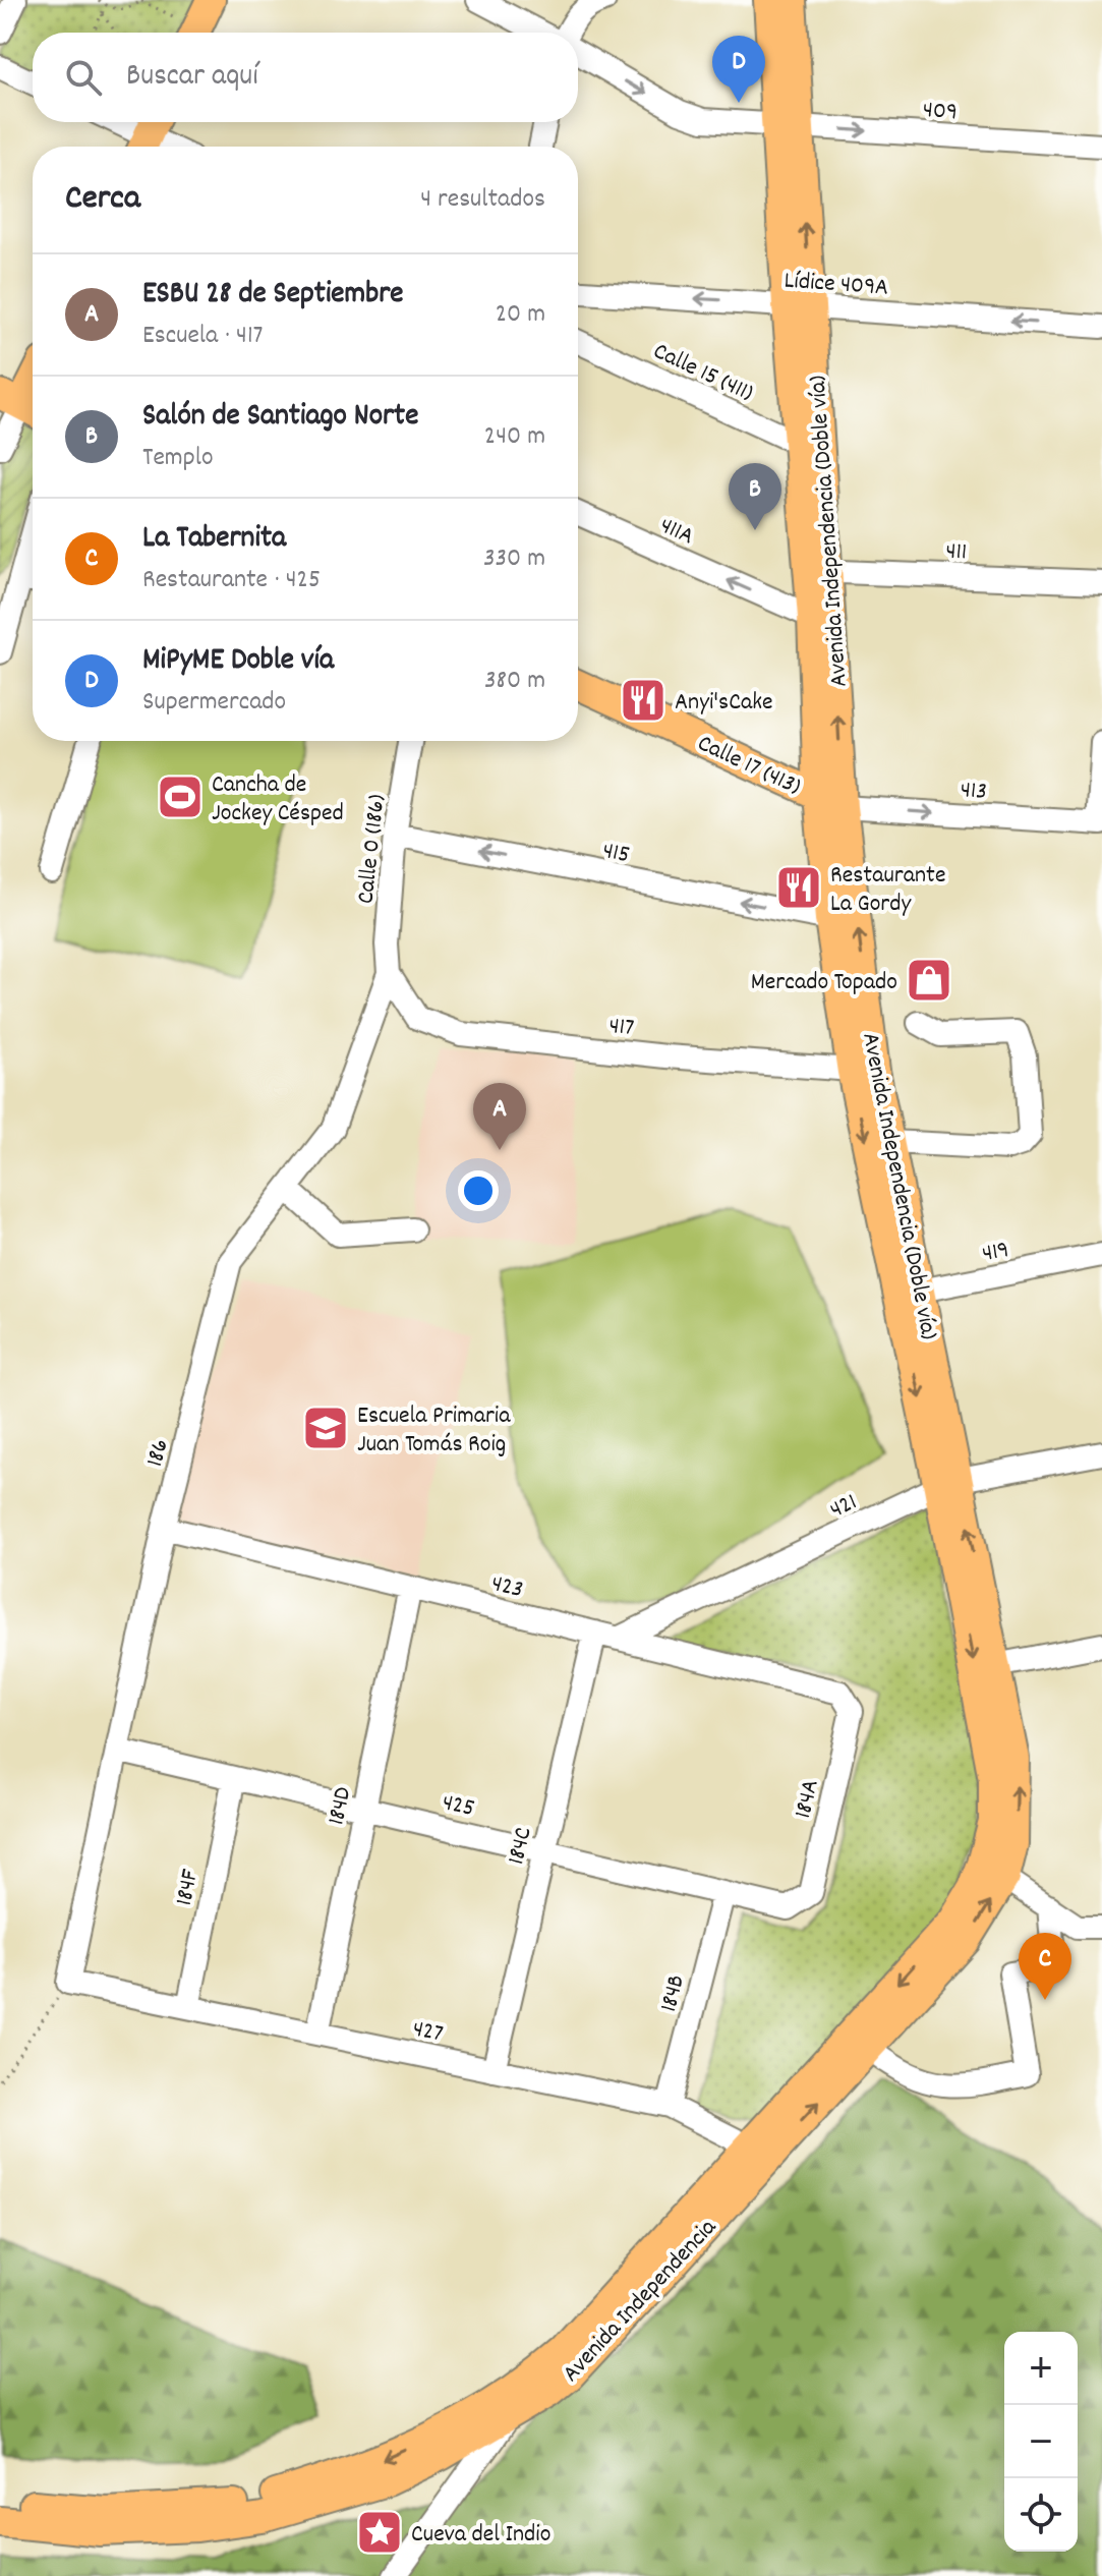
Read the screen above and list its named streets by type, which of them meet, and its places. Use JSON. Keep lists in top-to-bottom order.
{
  "streets": {
    "main road": ["Avenida Independencia (Doble vía)", "Calle 17 (413)", "Avenida Independencia"],
    "street": [
      "409",
      "Lídice 409A",
      "Calle 15 (411)",
      "411A",
      "411",
      "413",
      "Calle 0 (186)",
      "415",
      "417",
      "419",
      "186",
      "421",
      "423",
      "184A",
      "425",
      "184D",
      "184C",
      "184F",
      "184B",
      "427"
    ]
  },
  "crossings": [
    ["409", "Avenida Independencia (Doble vía)"],
    ["Lídice 409A", "Avenida Independencia (Doble vía)"],
    ["Calle 15 (411)", "Avenida Independencia (Doble vía)"],
    ["411A", "Avenida Independencia (Doble vía)"],
    ["Avenida Independencia (Doble vía)", "411"],
    ["Avenida Independencia (Doble vía)", "Calle 17 (413)"],
    ["Avenida Independencia (Doble vía)", "413"],
    ["Avenida Independencia (Doble vía)", "415"],
    ["Avenida Independencia (Doble vía)", "417"],
    ["Avenida Independencia (Doble vía)", "419"],
    ["Avenida Independencia (Doble vía)", "421"],
    ["Avenida Independencia (Doble vía)", "Avenida Independencia"],
    ["Calle 17 (413)", "413"],
    ["Calle 0 (186)", "415"],
    ["Calle 0 (186)", "417"],
    ["Calle 0 (186)", "186"],
    ["417", "186"],
    ["186", "423"],
    ["186", "425"],
    ["186", "427"],
    ["421", "423"],
    ["421", "184C"],
    ["423", "184A"],
    ["423", "184D"],
    ["423", "184C"],
    ["184A", "425"],
    ["425", "184D"],
    ["425", "184C"],
    ["425", "184F"],
    ["425", "184B"],
    ["184D", "427"],
    ["184C", "427"],
    ["184F", "427"],
    ["184B", "427"],
    ["427", "Avenida Independencia"]
  ],
  "one_way": [
    "409",
    "Lídice 409A",
    "411A",
    "413",
    "415"
  ],
  "places": {
    "restaurant": ["Anyi'sCake", "Restaurante La Gordy"],
    "sports": ["Cancha de Jockey Césped"],
    "shop": ["Mercado Topado"],
    "school or university": ["Escuela Primaria Juan Tomás Roig"],
    "place": ["Cueva del Indio"]
  },
  "page": {
    "search": "Buscar aquí",
    "pins": [
      "D",
      "B",
      "A",
      "C"
    ],
    "heading": ["Cerca", "4 resultados"],
    "list": [
      {
        "mark": "A",
        "name": "ESBU 28 de Septiembre",
        "note": "Escuela · 417",
        "value": "20 m"
      },
      {
        "mark": "B",
        "name": "Salón de Santiago Norte",
        "note": "Templo",
        "value": "240 m"
      },
      {
        "mark": "C",
        "name": "La Tabernita",
        "note": "Restaurante · 425",
        "value": "330 m"
      },
      {
        "mark": "D",
        "name": "MiPyME Doble vía",
        "note": "Supermercado",
        "value": "380 m"
      }
    ],
    "map_buttons": ["+", "−"]
  }
}
